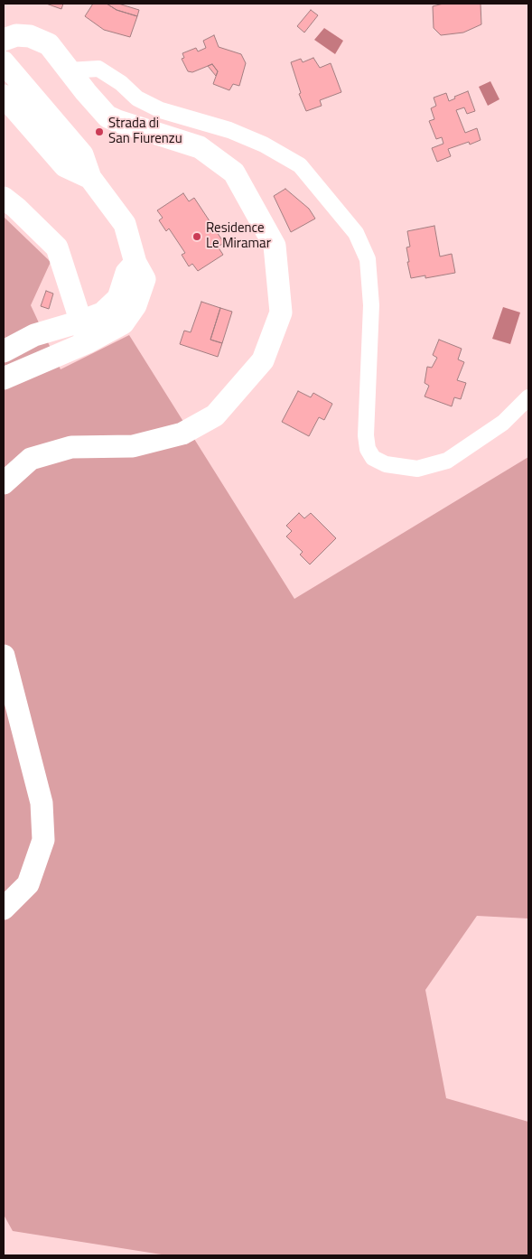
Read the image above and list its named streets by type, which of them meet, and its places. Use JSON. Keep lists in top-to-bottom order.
{
  "places": ["Strada di San Fiurenzu", "Residence Le Miramar"]
}
